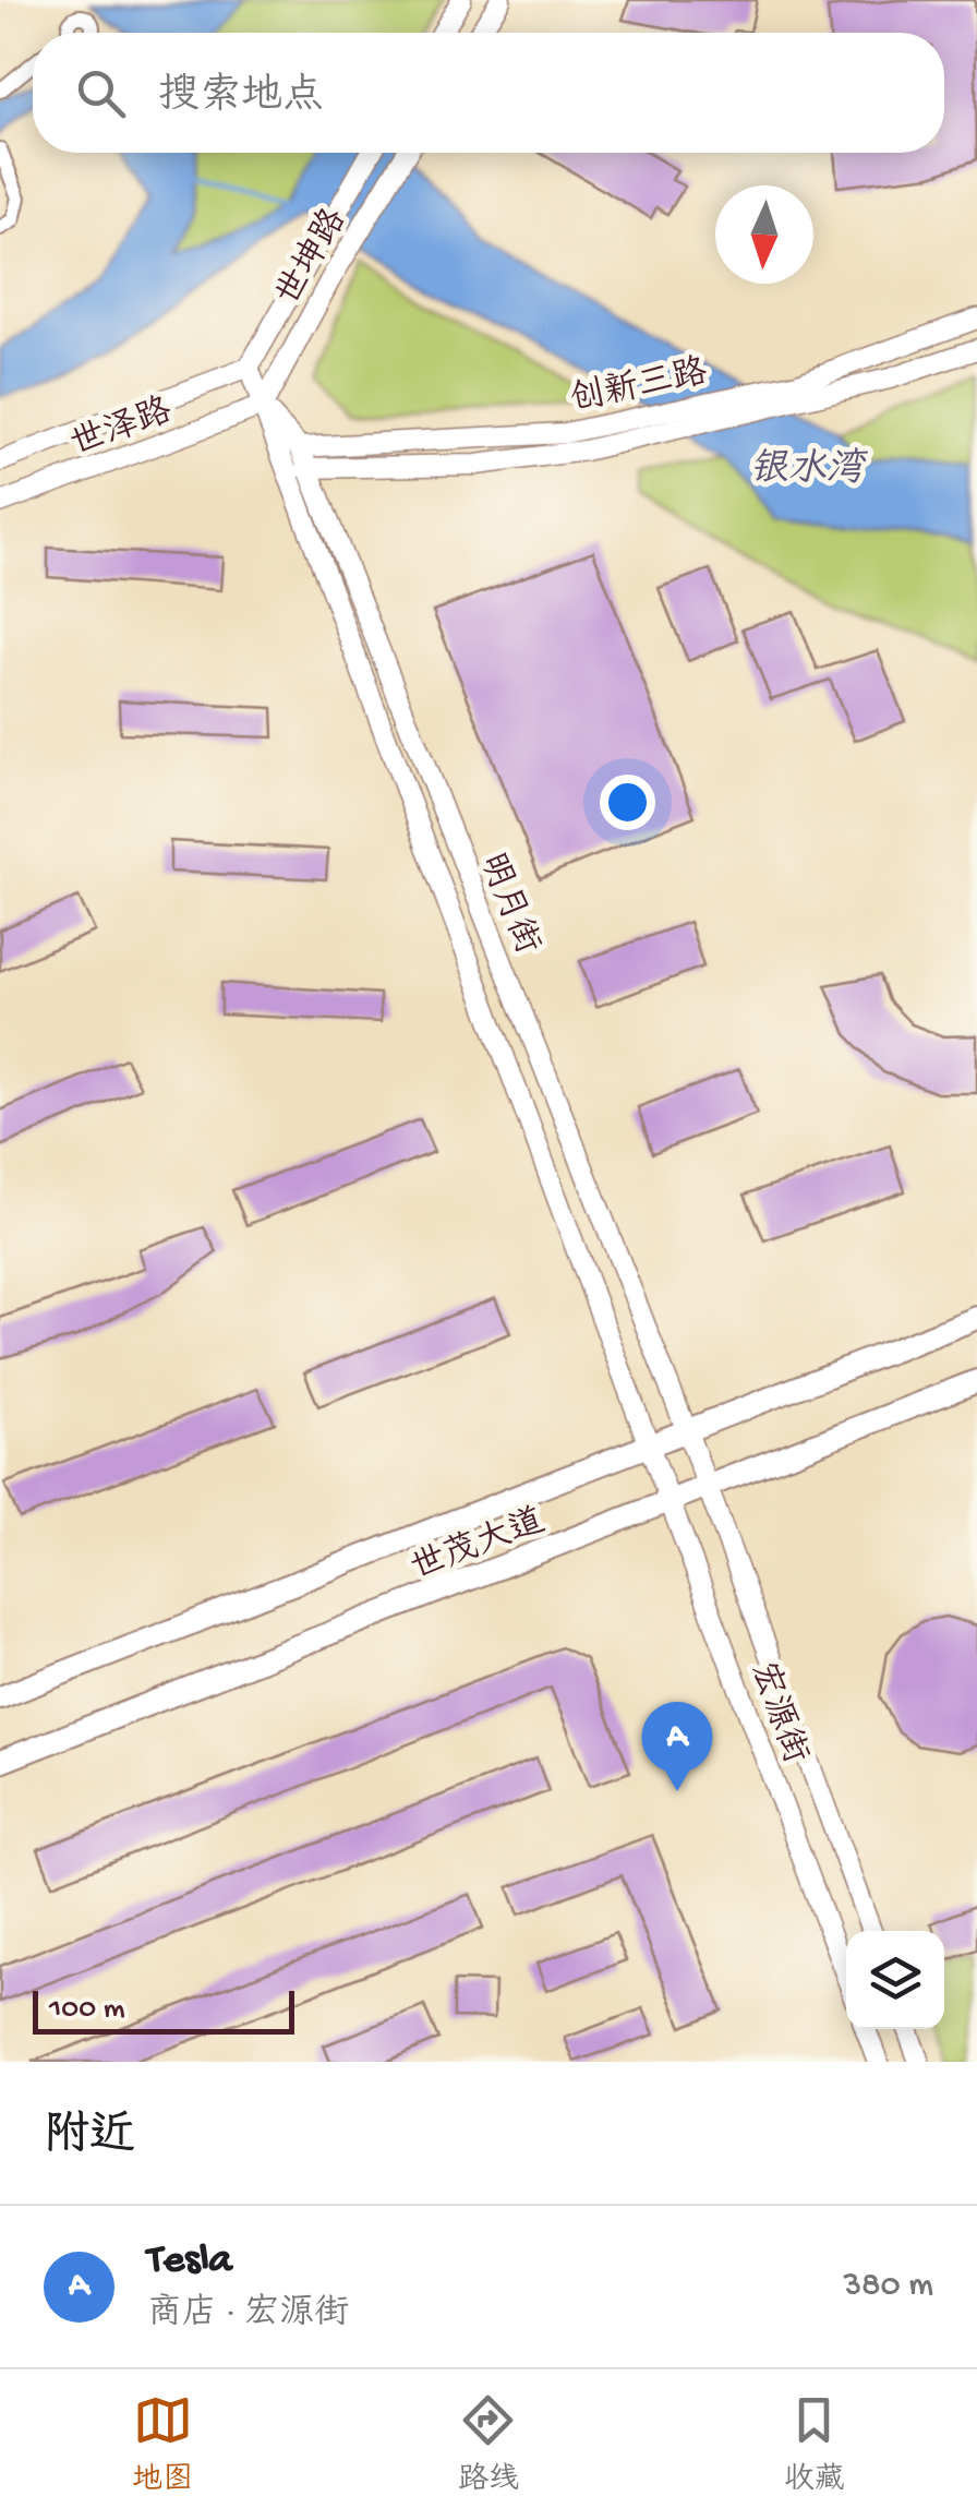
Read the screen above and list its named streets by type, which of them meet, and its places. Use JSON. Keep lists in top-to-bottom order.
{
  "streets": {
    "main road": ["世茂大道"],
    "street": [
      "世坤路",
      "创新三路",
      "世泽路",
      "明月街",
      "宏源街"
    ]
  },
  "crossings": [
    ["世坤路", "世泽路"],
    ["世坤路", "明月街"],
    ["创新三路", "明月街"],
    ["世泽路", "明月街"],
    ["明月街", "世茂大道"],
    ["明月街", "宏源街"],
    ["世茂大道", "宏源街"]
  ],
  "water": ["银水湾"],
  "scale_bar": "100 m",
  "north": "bottom",
  "page": {
    "search": "搜索地点",
    "pins": "A",
    "scale": "100 m",
    "heading": "附近",
    "list": [
      {
        "mark": "A",
        "name": "Tesla",
        "note": "商店 · 宏源街",
        "value": "380 m"
      }
    ],
    "nav": ["地图", "路线", "收藏"]
  }
}
